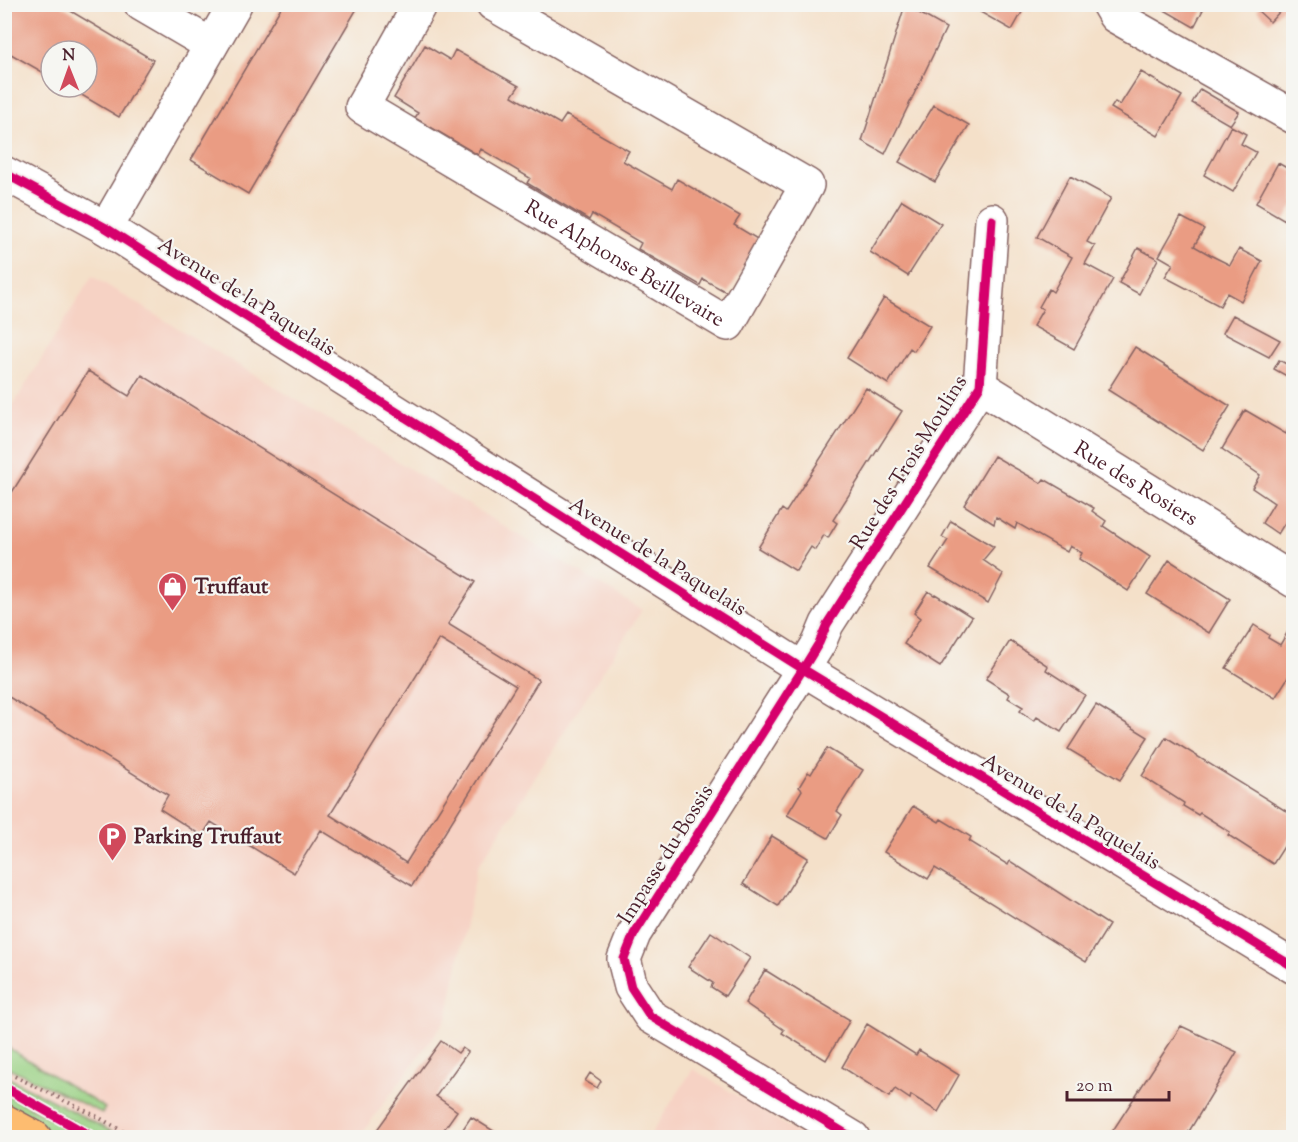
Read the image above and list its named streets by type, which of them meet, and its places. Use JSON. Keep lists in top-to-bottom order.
{
  "streets": {
    "street": [
      "Rue Alphonse Beillevaire",
      "Avenue de la Paquelais",
      "Rue des Trois Moulins",
      "Rue des Rosiers",
      "Impasse du Bossis"
    ]
  },
  "crossings": [
    ["Avenue de la Paquelais", "Rue des Trois Moulins"],
    ["Avenue de la Paquelais", "Impasse du Bossis"],
    ["Rue des Trois Moulins", "Rue des Rosiers"],
    ["Rue des Trois Moulins", "Impasse du Bossis"]
  ],
  "places": {
    "shop": ["Truffaut"],
    "parking": ["Parking Truffaut"]
  },
  "scale_bar": "20 m",
  "north": "top"
}
